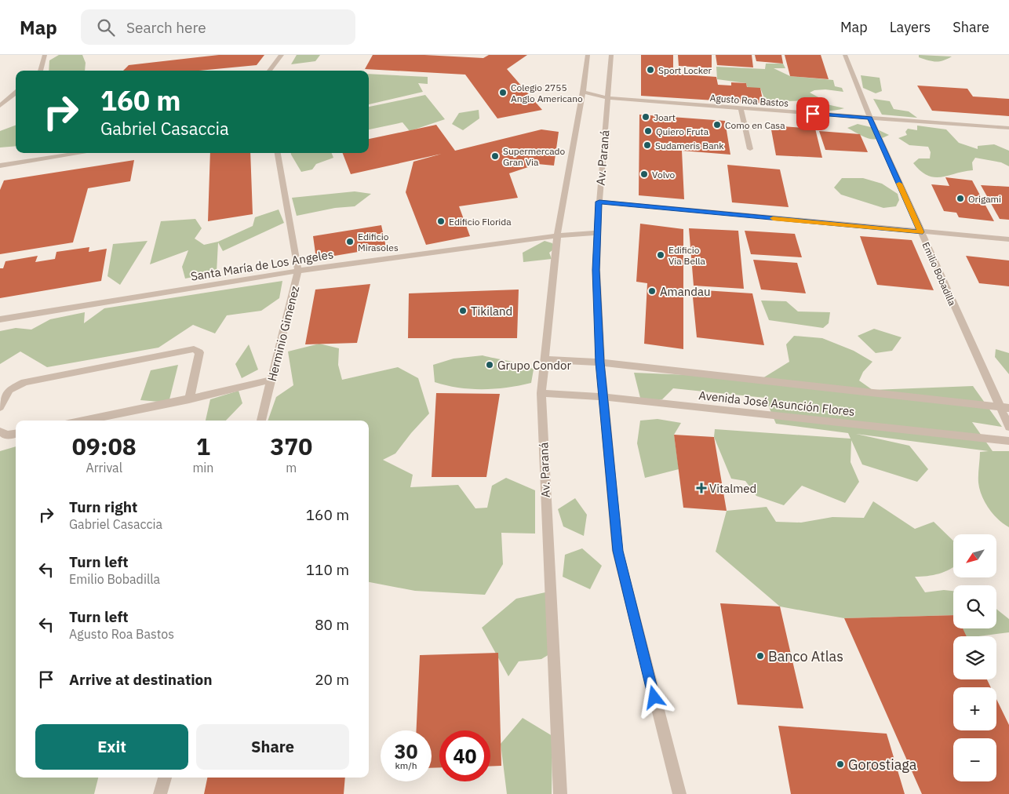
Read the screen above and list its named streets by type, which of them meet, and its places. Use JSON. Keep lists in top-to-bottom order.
{
  "streets": {
    "street": [
      "Agusto Roa Bastos",
      "Av. Paraná",
      "Santa María de Los Angeles",
      "Emilio Bobadilla",
      "Herminio Gimenez",
      "Avenida José Asunción Flores"
    ]
  },
  "crossings": [
    ["Agusto Roa Bastos", "Av. Paraná"],
    ["Agusto Roa Bastos", "Emilio Bobadilla"],
    ["Av. Paraná", "Santa María de Los Angeles"],
    ["Av. Paraná", "Avenida José Asunción Flores"],
    ["Santa María de Los Angeles", "Herminio Gimenez"],
    ["Emilio Bobadilla", "Avenida José Asunción Flores"]
  ],
  "places": {
    "other": [
      "Sport Locker",
      "Colegio 2755 Anglo Americano",
      "Joart",
      "Como en Casa",
      "Quiero Fruta",
      "Sudameris Bank",
      "Supermercado Gran Via",
      "Volvo",
      "Origami",
      "Edificio Florida",
      "Edificio Mirasoles",
      "Edificio Via Bella",
      "Amandau",
      "Tikiland",
      "Grupo Condor",
      "Banco Atlas",
      "Gorostiaga"
    ],
    "health": ["Vitalmed"]
  },
  "north": "bottom left",
  "page": {
    "header": "Map",
    "search": "Search here",
    "nav": ["Map", "Layers", "Share"],
    "turn": ["160 m", "Gabriel Casaccia"],
    "eta": [
      "09:08",
      "Arrival",
      "1",
      "min",
      "370",
      "m"
    ],
    "list": [
      {
        "name": "Turn right",
        "note": "Gabriel Casaccia",
        "value": "160 m"
      },
      {
        "name": "Turn left",
        "note": "Emilio Bobadilla",
        "value": "110 m"
      },
      {
        "name": "Turn left",
        "note": "Agusto Roa Bastos",
        "value": "80 m"
      },
      {
        "name": "Arrive at destination",
        "value": "20 m"
      }
    ],
    "map_buttons": ["+", "−"],
    "buttons": ["Exit", "Share"],
    "speed": "30 km/h",
    "limit": "40"
  }
}
